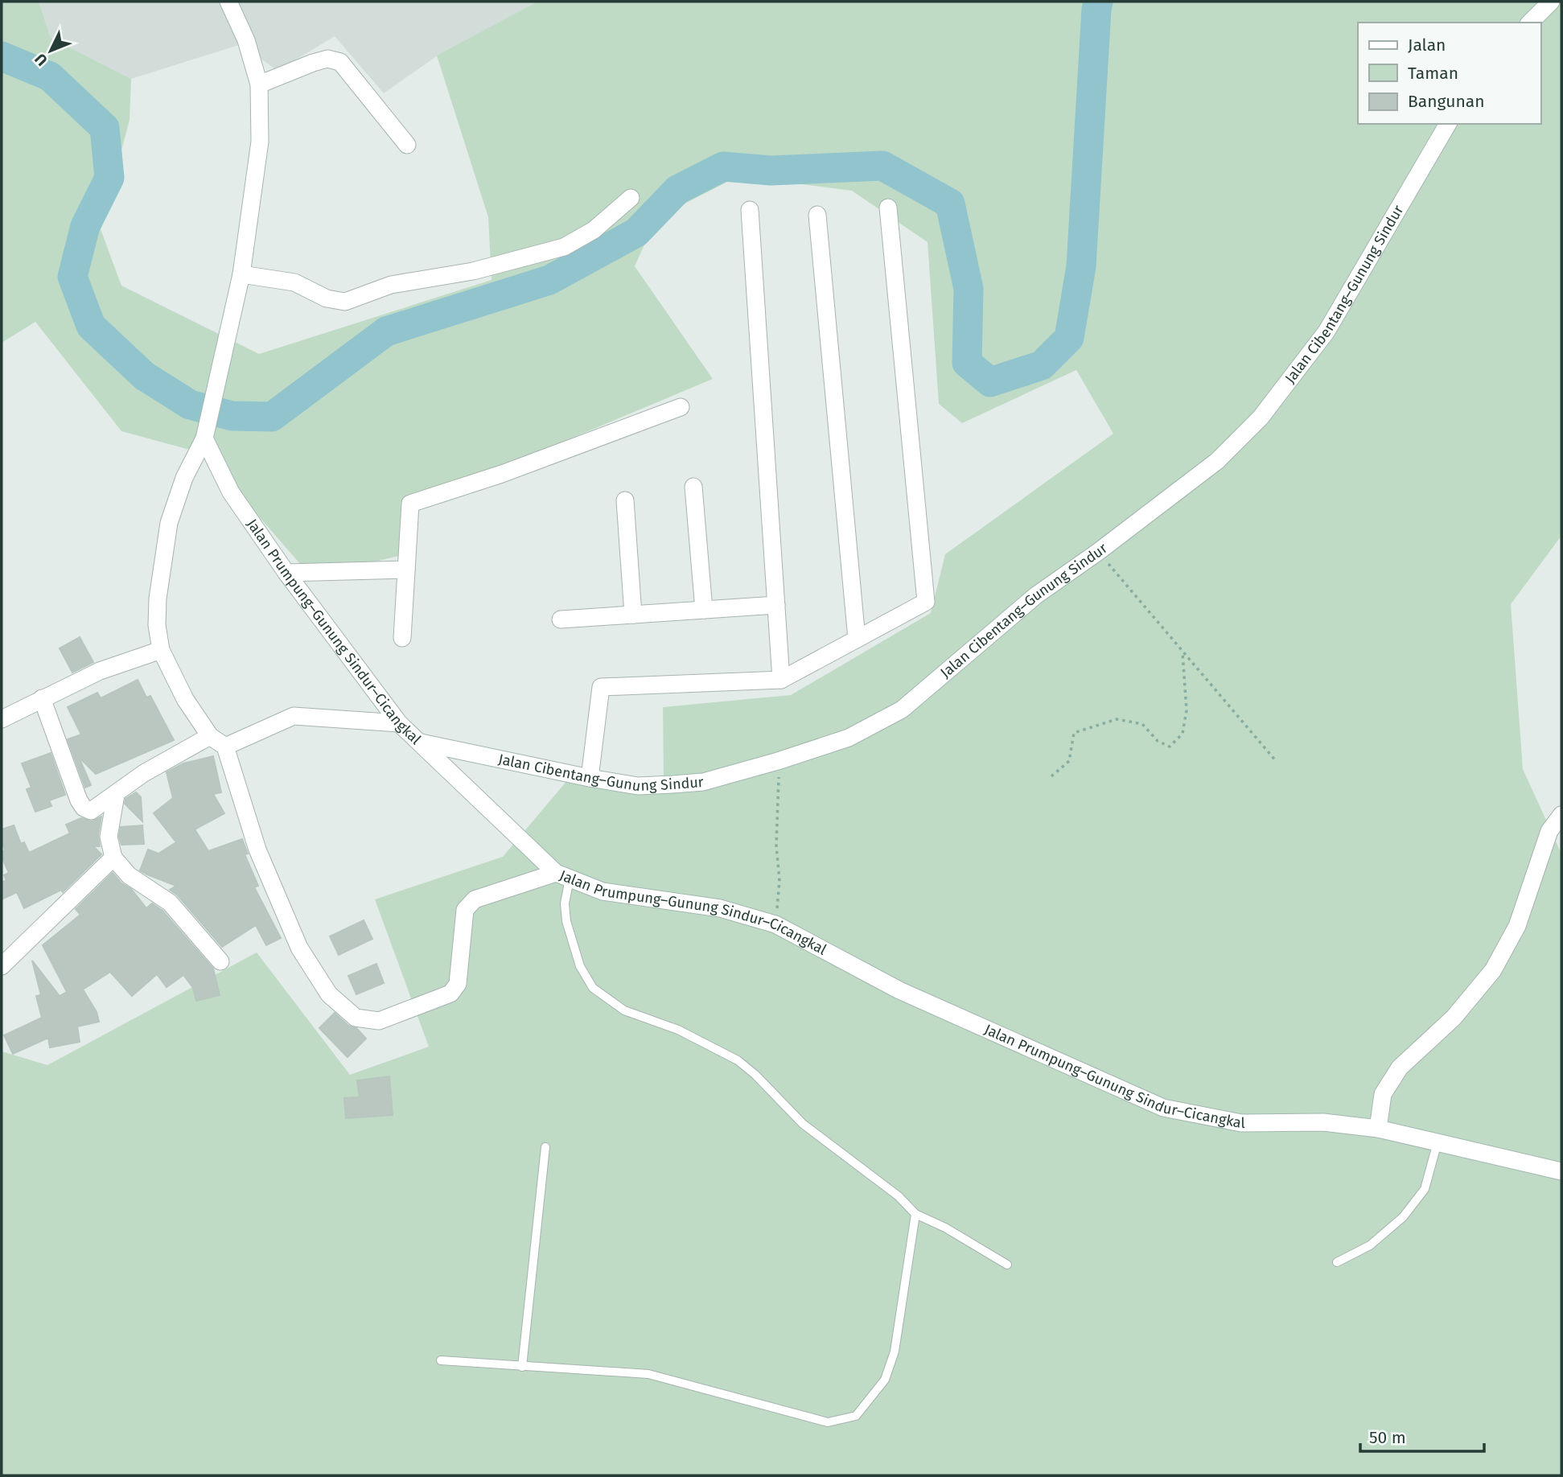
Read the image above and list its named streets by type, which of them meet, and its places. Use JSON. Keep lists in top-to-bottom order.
{
  "streets": {
    "street": ["Jalan Cibentang–Gunung Sindur", "Jalan Prumpung–Gunung Sindur–Cicangkal"]
  },
  "crossings": [
    ["Jalan Cibentang–Gunung Sindur", "Jalan Prumpung–Gunung Sindur–Cicangkal"]
  ],
  "legend": ["Jalan", "Taman", "Bangunan"],
  "scale_bar": "50 m",
  "north": "bottom left"
}
